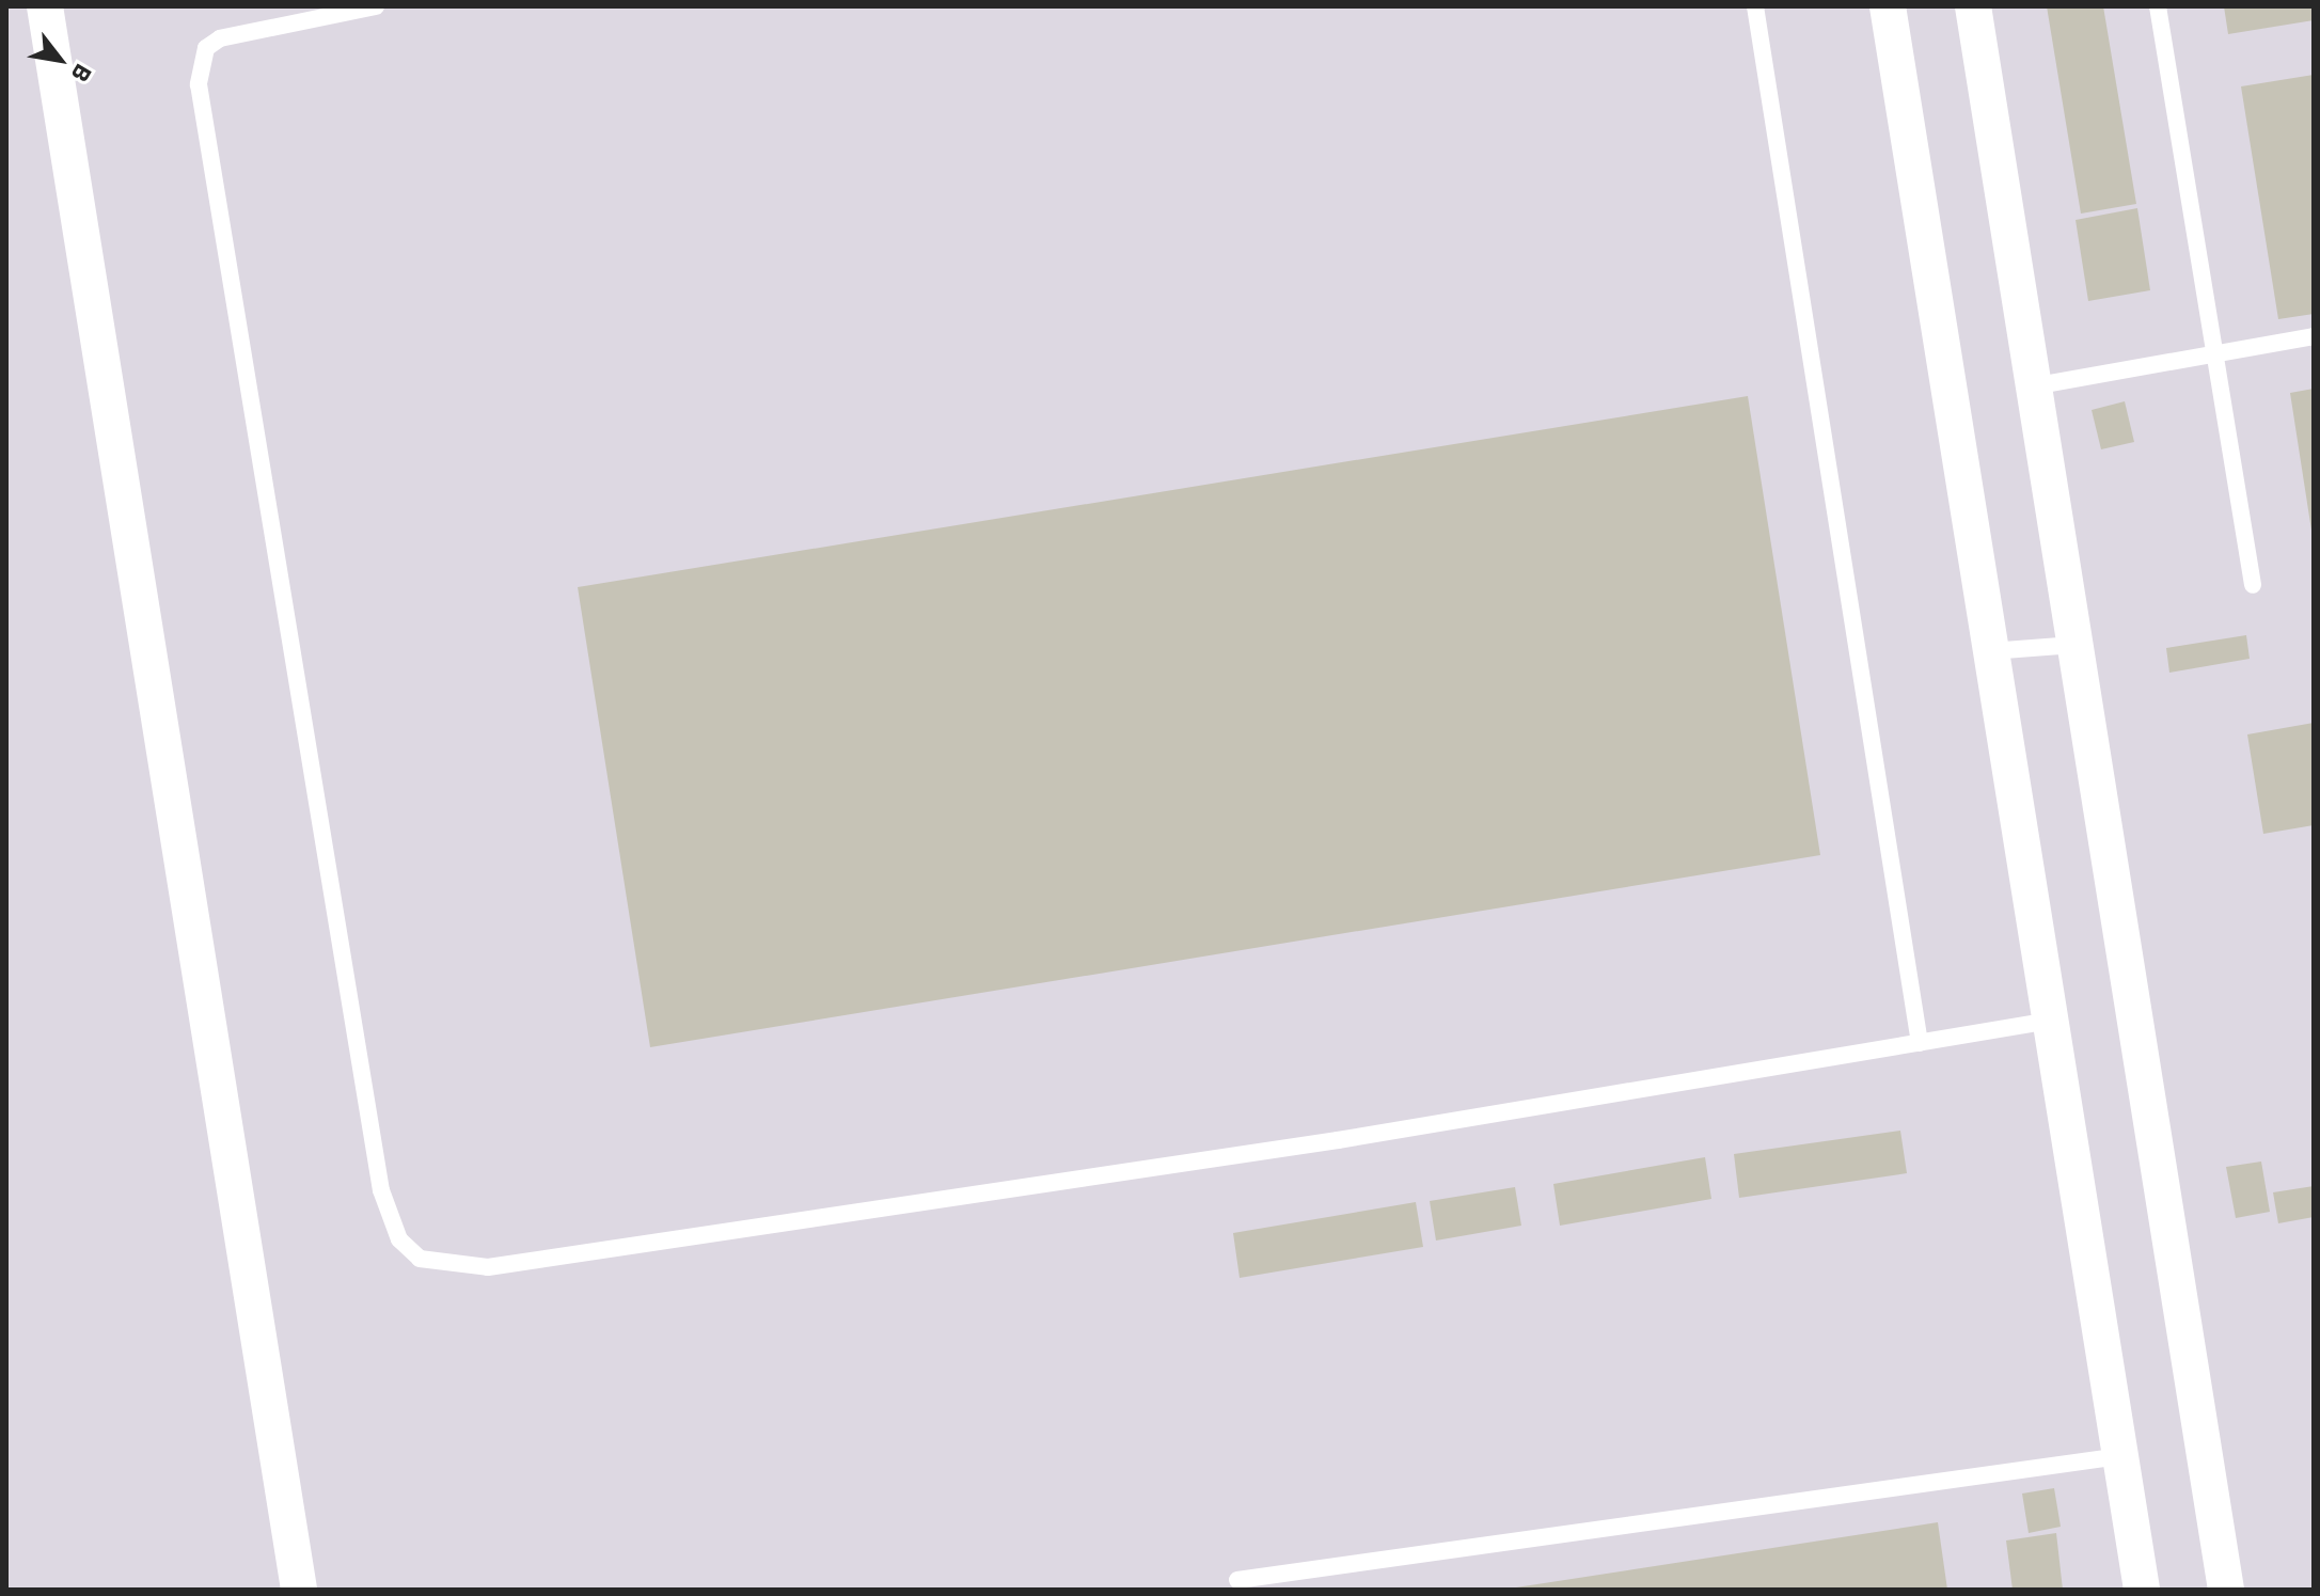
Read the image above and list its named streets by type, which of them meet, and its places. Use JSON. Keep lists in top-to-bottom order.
{
  "north": "bottom right"
}
